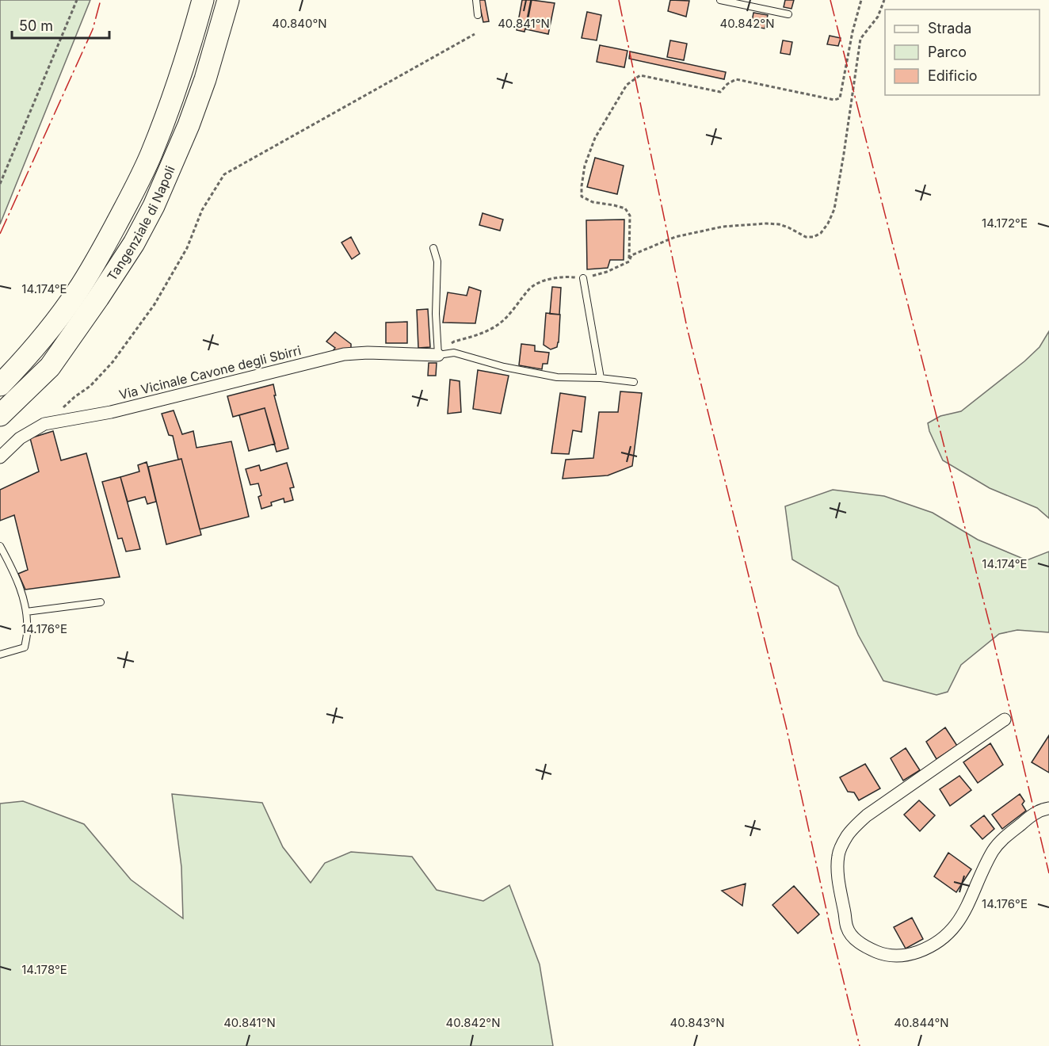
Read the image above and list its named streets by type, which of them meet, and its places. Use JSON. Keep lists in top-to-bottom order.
{
  "streets": {
    "highway": ["Tangenziale di Napoli"],
    "street": ["Via Vicinale Cavone degli Sbirri"]
  },
  "legend": ["Strada", "Parco", "Edificio"],
  "scale_bar": "50 m",
  "coordinates": [
    "40.840°N",
    "40.841°N",
    "40.842°N",
    "14.172°E",
    "14.174°E",
    "14.176°E",
    "14.178°E",
    "40.843°N",
    "40.844°N"
  ]
}
